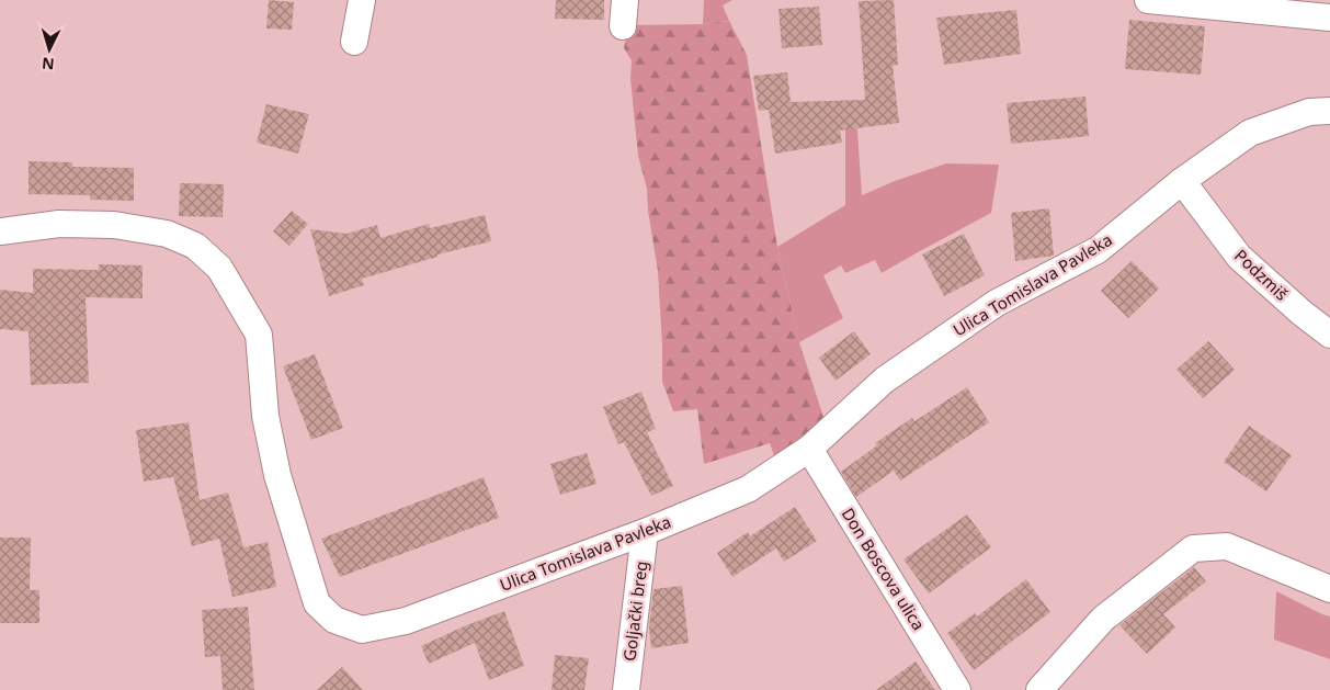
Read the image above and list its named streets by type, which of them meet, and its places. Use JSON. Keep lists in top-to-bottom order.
{
  "streets": {
    "street": [
      "Podzmiš",
      "Ulica Tomislava Pavleka",
      "Don Boscova ulica",
      "Goljački breg"
    ]
  },
  "crossings": [
    ["Podzmiš", "Ulica Tomislava Pavleka"],
    ["Ulica Tomislava Pavleka", "Don Boscova ulica"],
    ["Ulica Tomislava Pavleka", "Goljački breg"]
  ],
  "north": "bottom"
}
